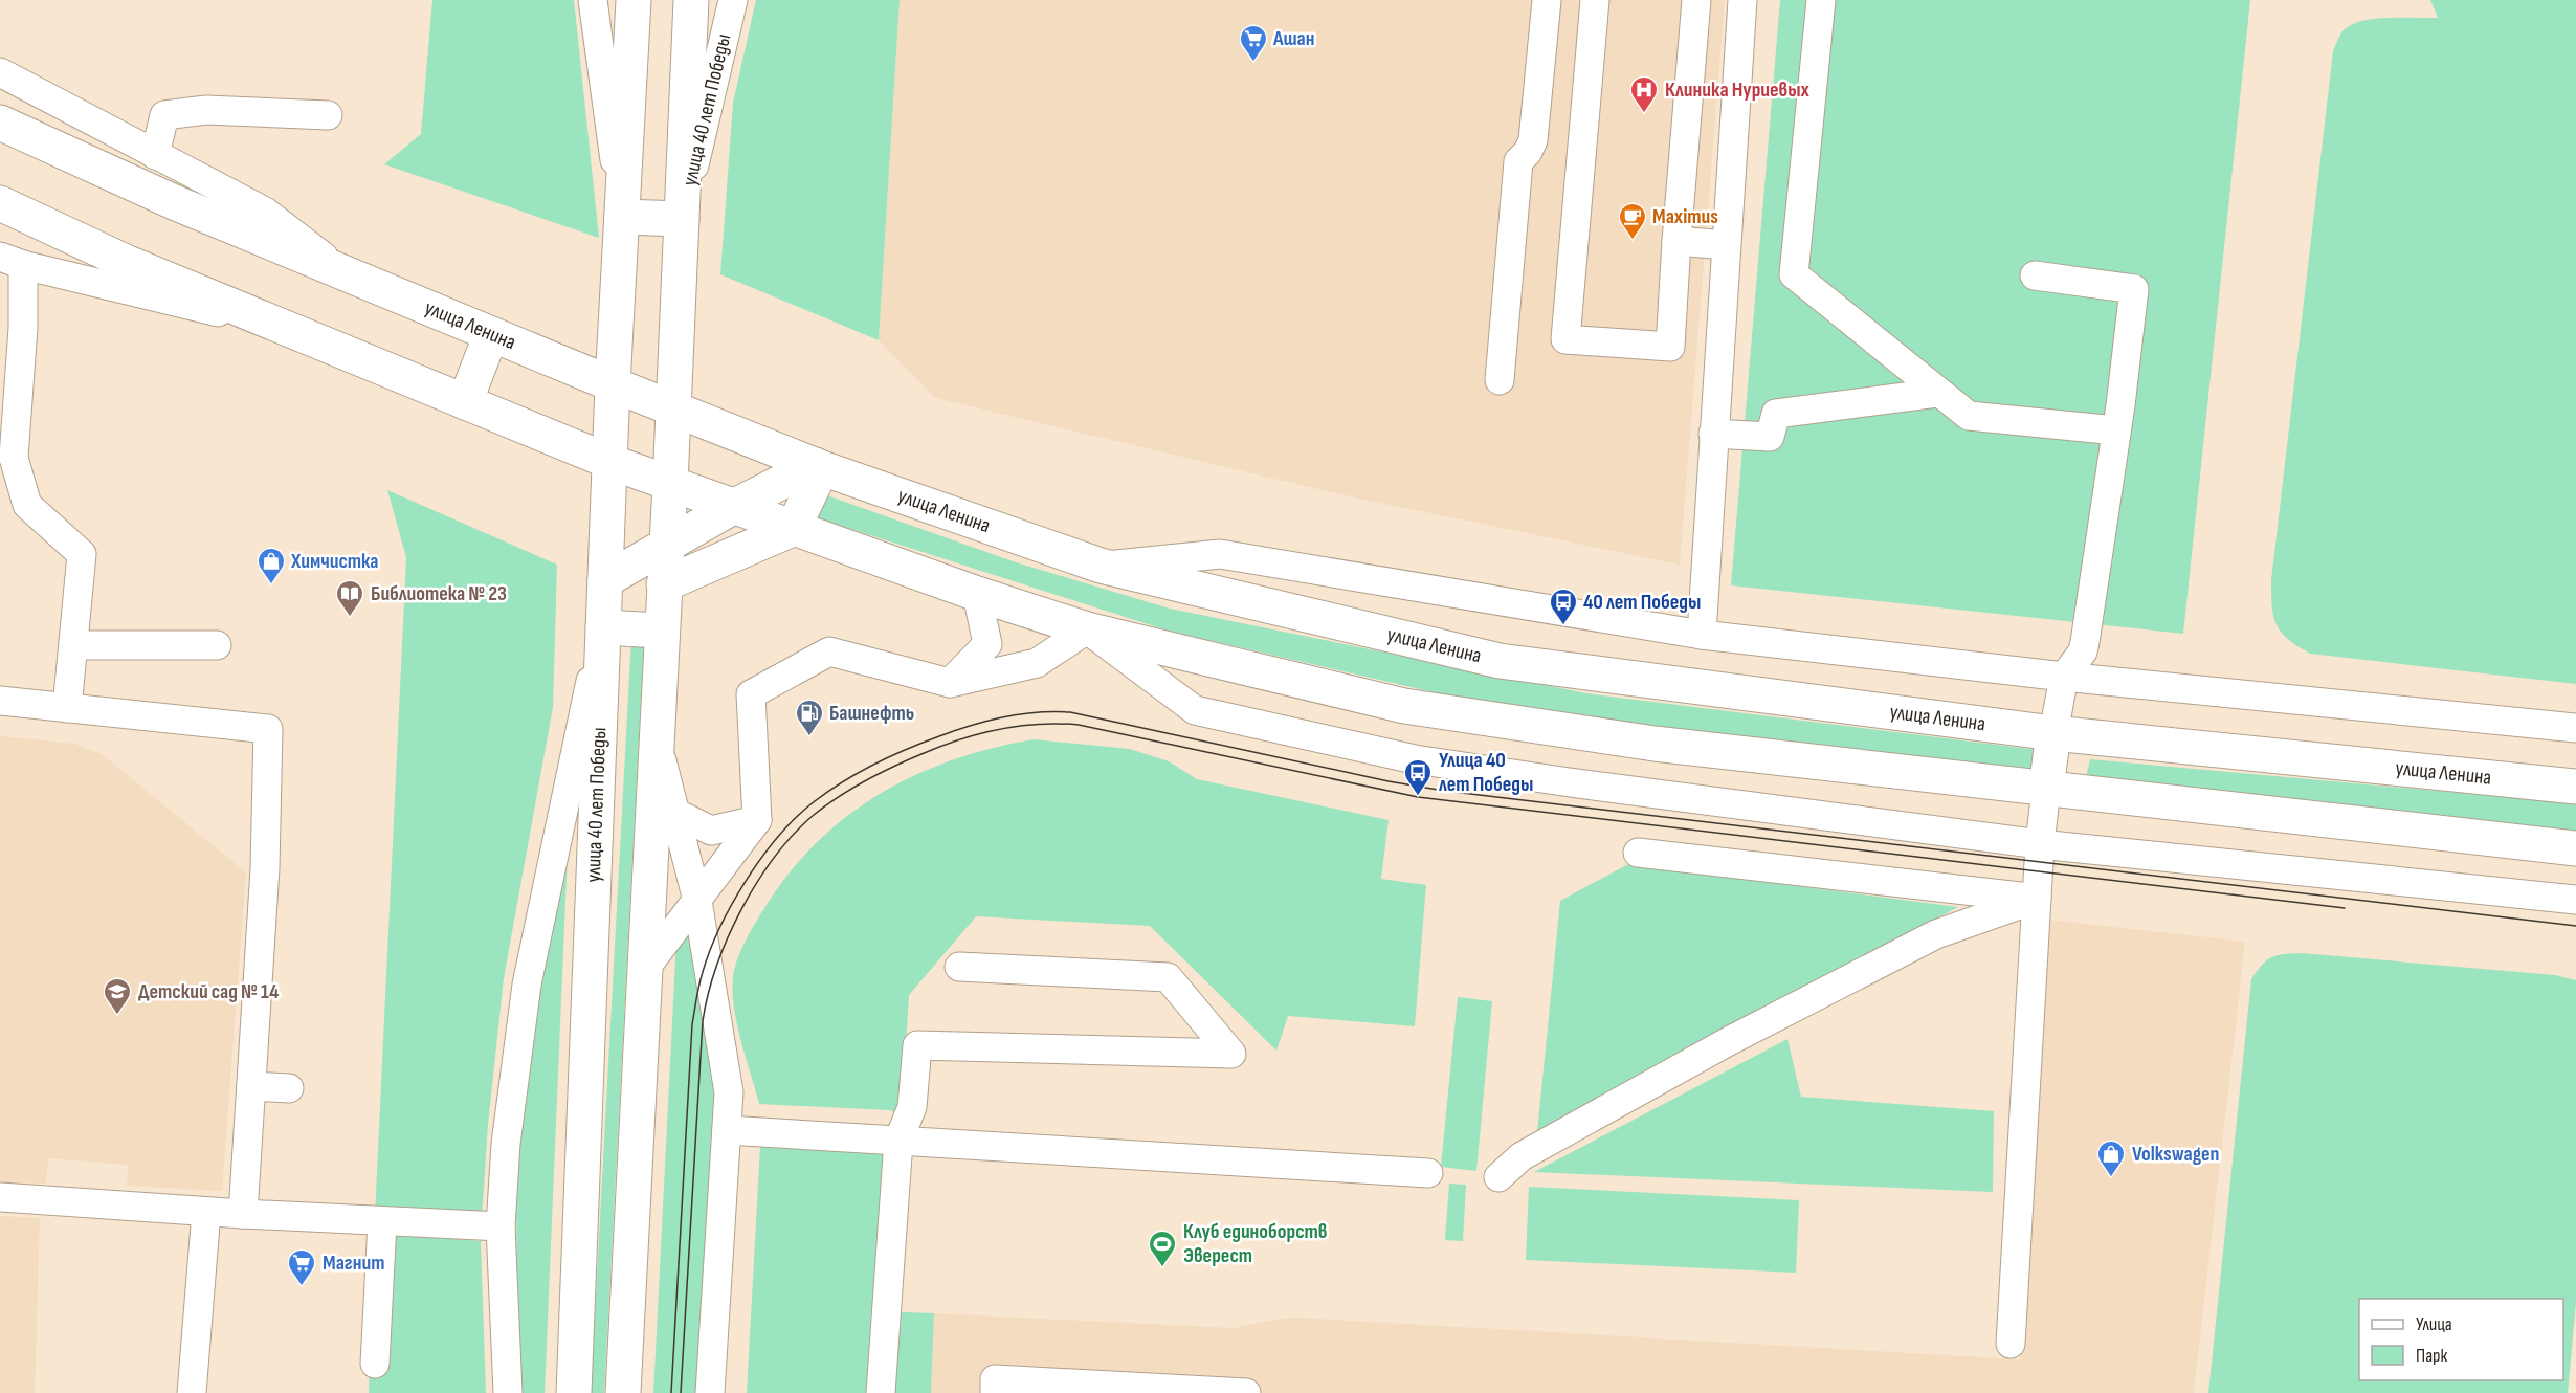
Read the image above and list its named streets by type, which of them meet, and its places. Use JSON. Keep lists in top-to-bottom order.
{
  "streets": {
    "main road": ["улица 40 лет Победы", "улица Ленина"]
  },
  "crossings": [
    ["улица 40 лет Победы", "улица Ленина"]
  ],
  "places": {
    "supermarket": ["Ашан", "Магнит"],
    "hospital": ["Клиника Нуриевых"],
    "cafe": ["Maximus"],
    "shop": ["Химчистка", "Volkswagen"],
    "library": ["Библиотека № 23"],
    "bus stop": ["40 лет Победы", "Улица 40 лет Победы"],
    "fuel station": ["Башнефть"],
    "school or university": ["Детский сад № 14"],
    "sports": ["Клуб единоборств Эверест"]
  },
  "legend": ["Улица", "Парк"]
}
